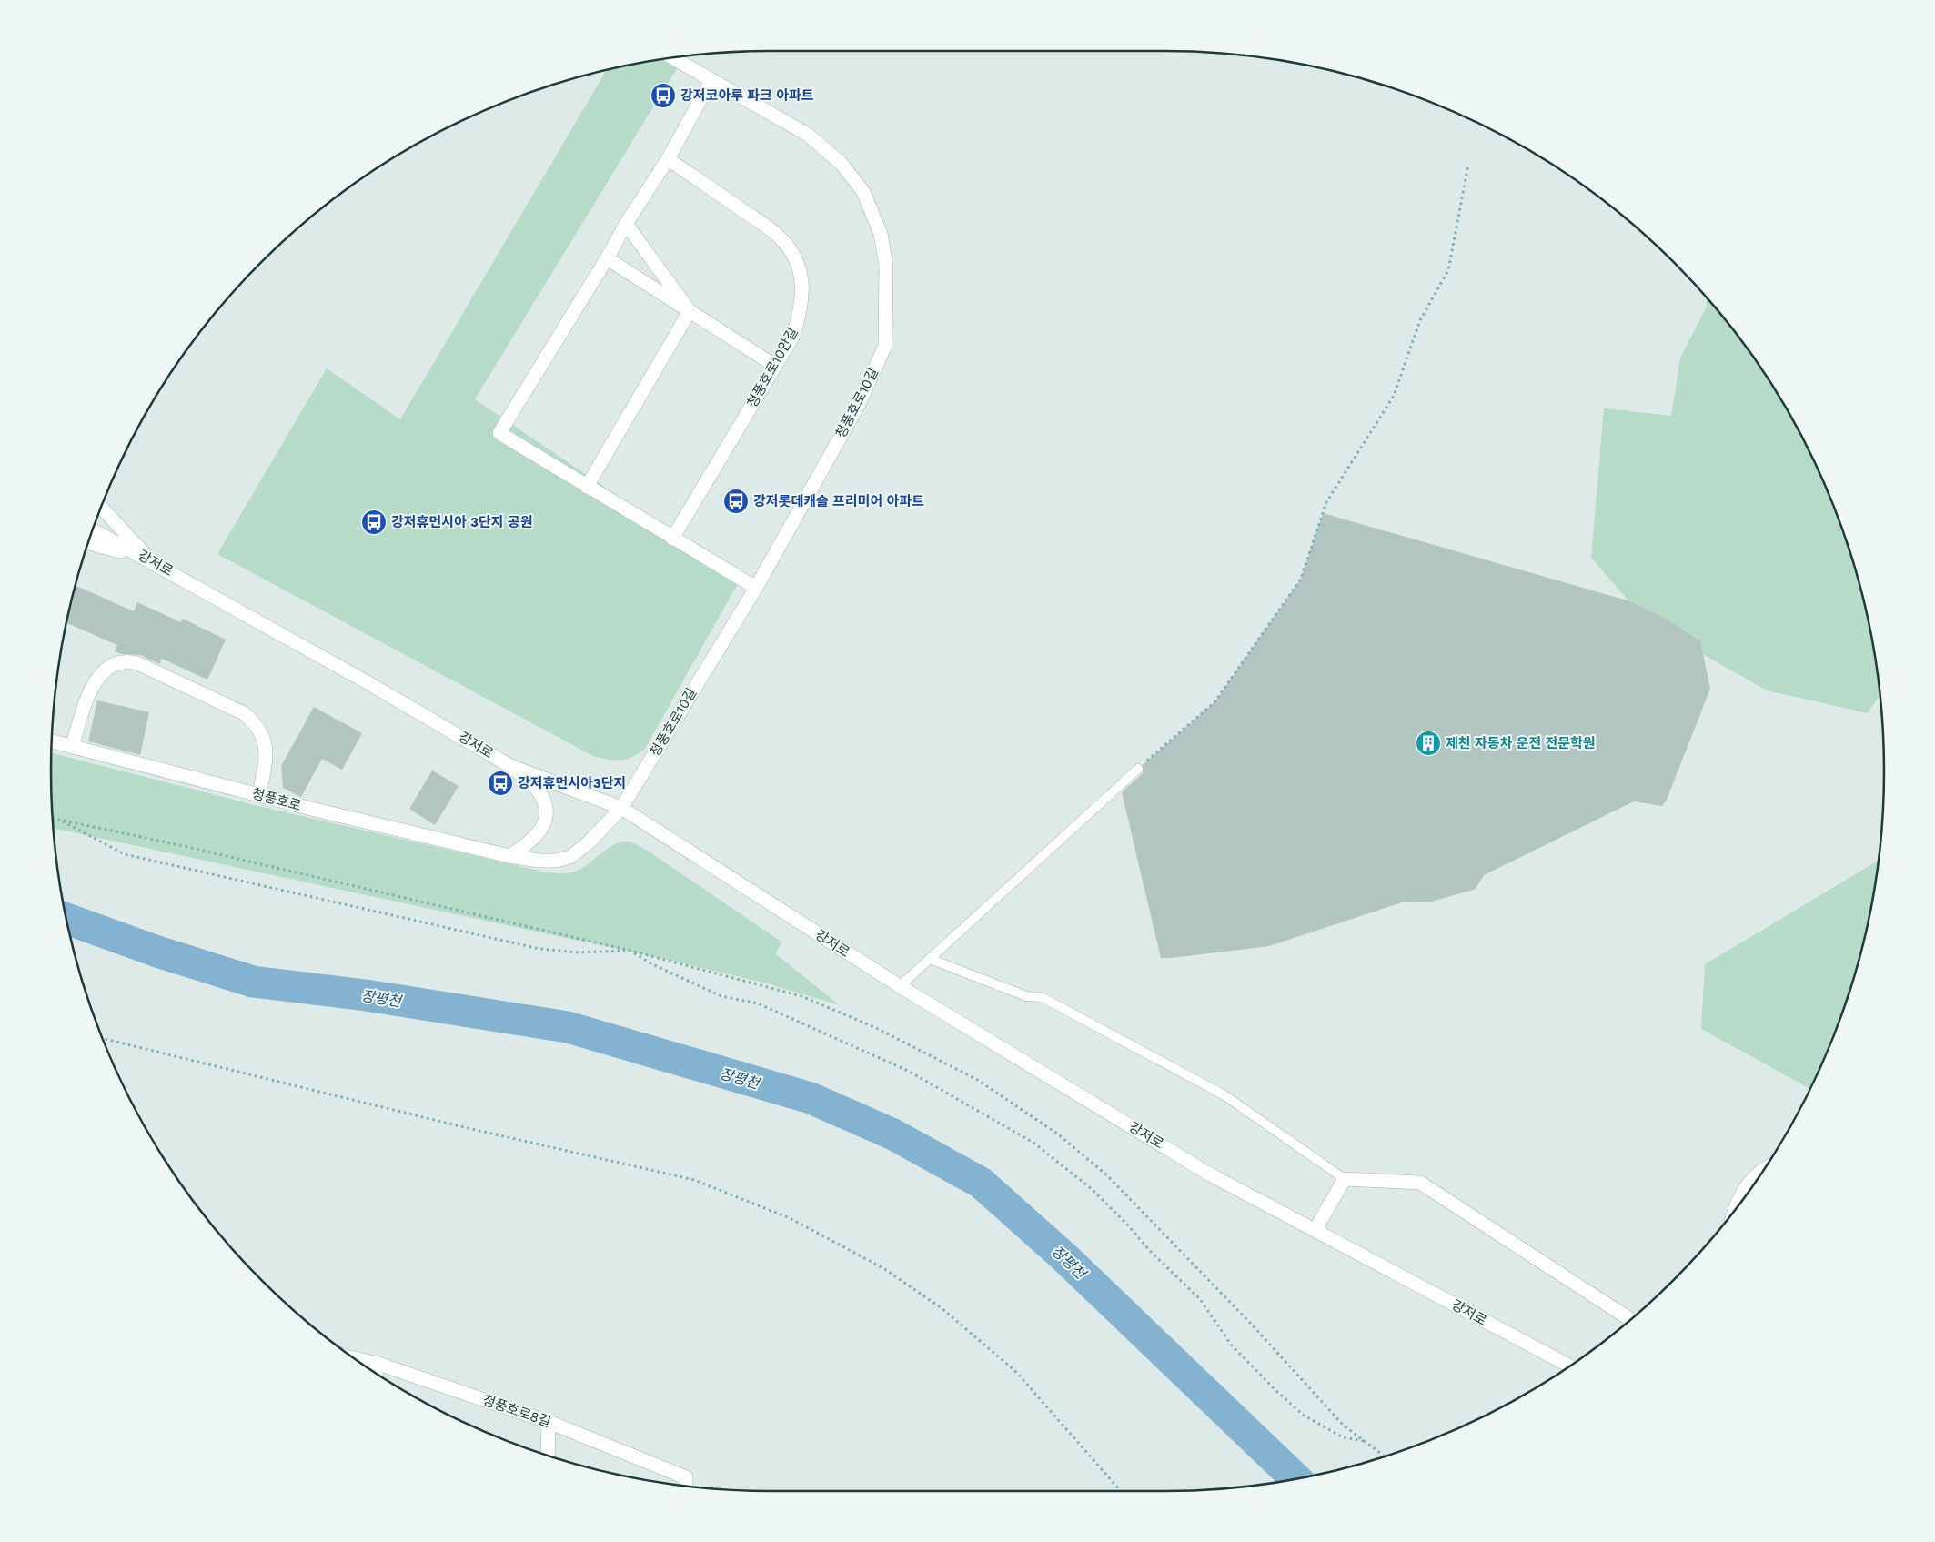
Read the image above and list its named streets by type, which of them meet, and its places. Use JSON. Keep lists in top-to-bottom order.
{
  "streets": {
    "street": [
      "청풍호로10안길",
      "청풍호로10길",
      "강저로",
      "청풍호로",
      "청풍호로8길"
    ]
  },
  "crossings": [
    ["청풍호로10길", "강저로"],
    ["청풍호로10길", "청풍호로"],
    ["강저로", "청풍호로"]
  ],
  "water": ["장평천"],
  "places": {
    "bus stop": [
      "강저코아루 파크 아파트",
      "강저롯데캐슬 프리미어 아파트",
      "강저휴먼시아 3단지 공원",
      "강저휴먼시아3단지"
    ],
    "building": ["제천 자동차 운전 전문학원"]
  }
}
